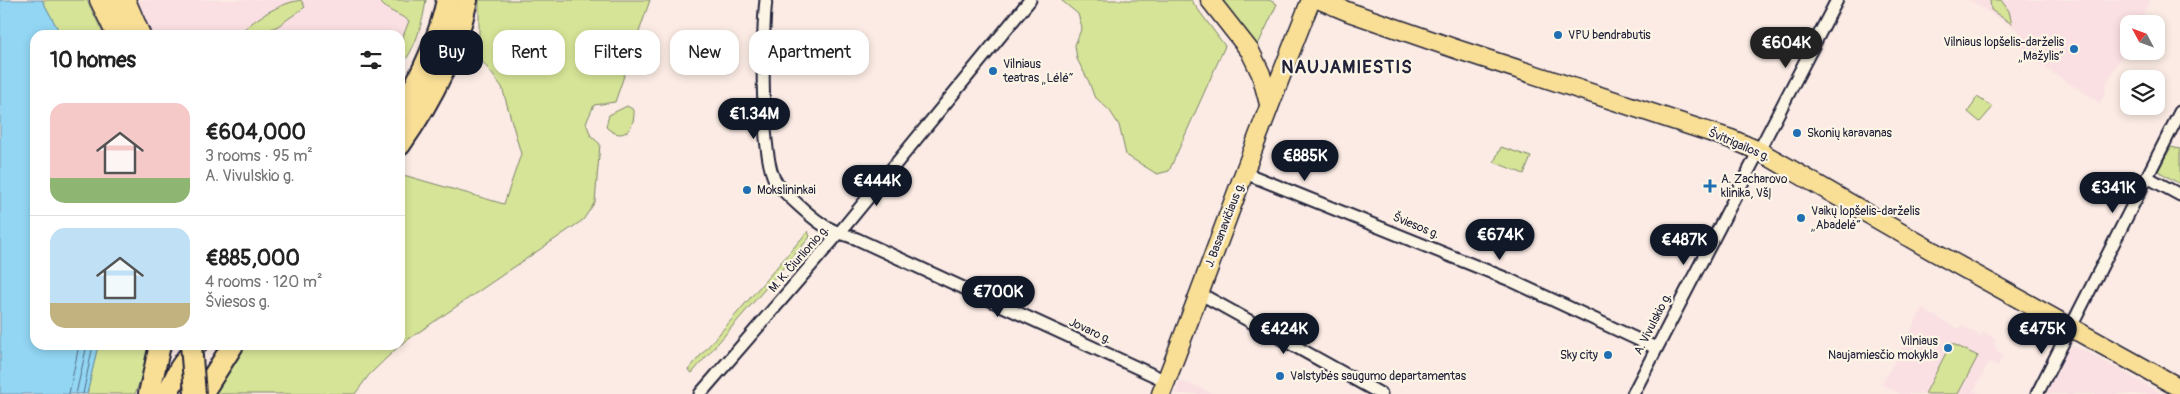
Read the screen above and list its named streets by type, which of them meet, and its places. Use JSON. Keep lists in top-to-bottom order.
{
  "streets": {
    "main road": ["Švitrigailos g.", "J. Basanavičiaus g."],
    "street": [
      "Šviesos g.",
      "M. K. Čiurlionio g.",
      "A. Vivulskio g.",
      "Jovaro g."
    ]
  },
  "crossings": [
    ["Švitrigailos g.", "A. Vivulskio g."],
    ["J. Basanavičiaus g.", "Šviesos g."],
    ["J. Basanavičiaus g.", "Jovaro g."],
    ["Šviesos g.", "A. Vivulskio g."],
    ["M. K. Čiurlionio g.", "Jovaro g."]
  ],
  "districts": ["NAUJAMIESTIS"],
  "places": {
    "other": [
      "VPU bendrabutis",
      "Vilniaus lopšelis-darželis „Mažylis“",
      "Vilniaus teatras „Lėlė“",
      "Skonių karavanas",
      "Mokslininkai",
      "Vaikų lopšelis-darželis „Abadelė“",
      "Vilniaus Naujamiesčio mokykla",
      "Sky city",
      "Valstybės saugumo departamentas"
    ],
    "health": ["A. Zacharovo klinika, VšĮ"]
  },
  "north": "top left",
  "page": {
    "price": [
      "€604K",
      "€1.34M",
      "€885K",
      "€444K",
      "€341K",
      "€674K",
      "€487K",
      "€700K",
      "€424K",
      "€475K"
    ],
    "chip": [
      "Buy",
      "Rent",
      "Filters",
      "New",
      "Apartment"
    ],
    "heading": "10 homes",
    "list": [
      {
        "name": "€604,000",
        "note": "3 rooms · 95 m² · A. Vivulskio g."
      },
      {
        "name": "€885,000",
        "note": "4 rooms · 120 m² · Šviesos g."
      }
    ]
  }
}
